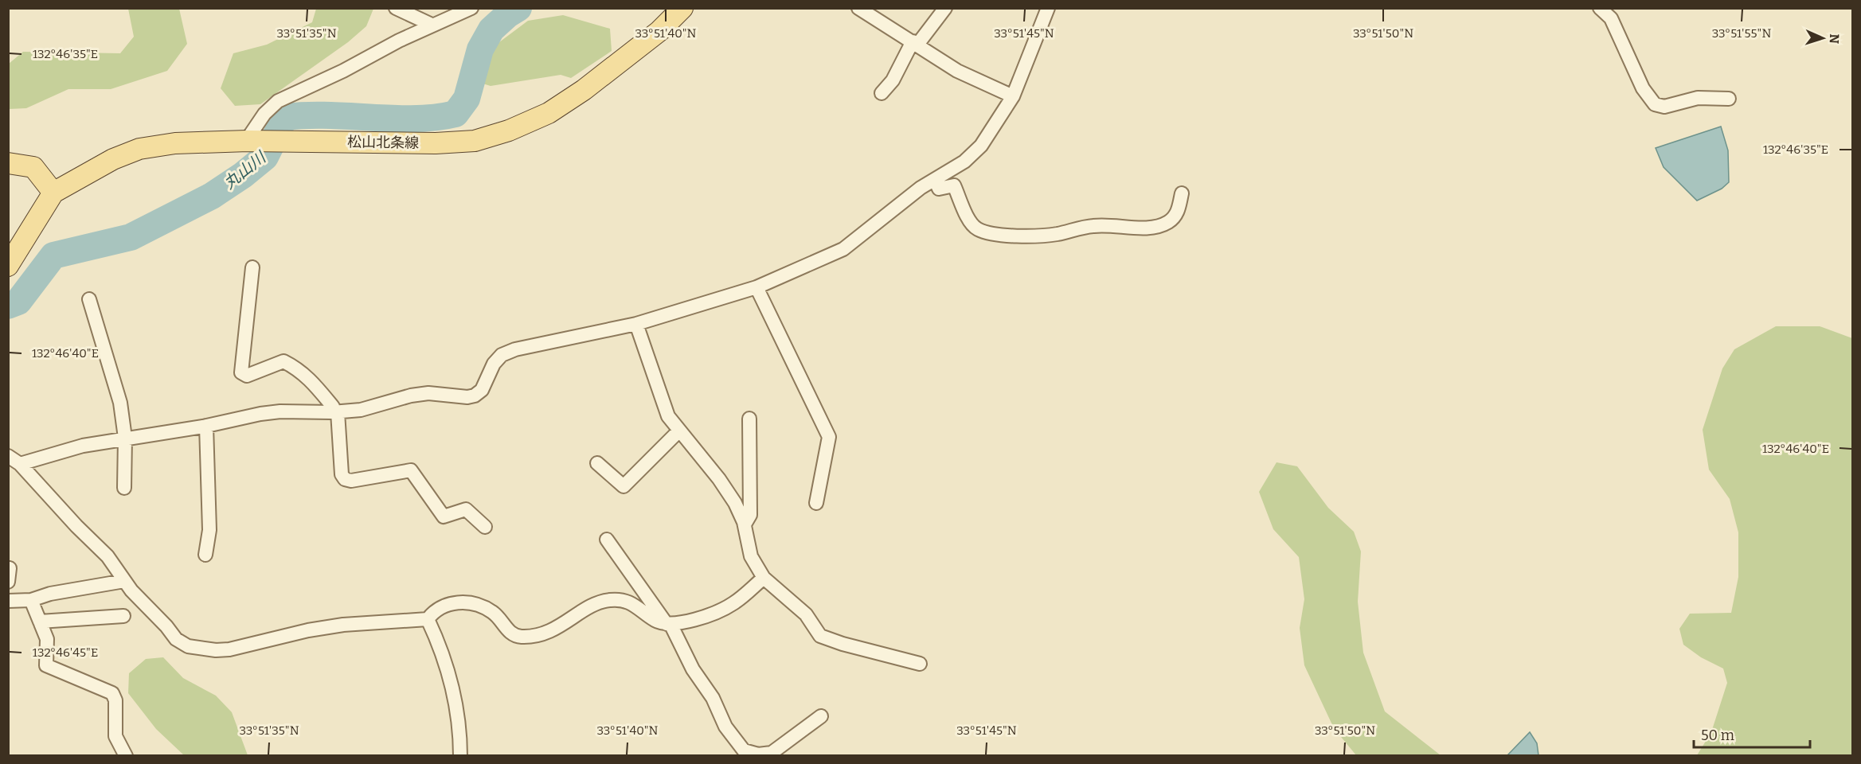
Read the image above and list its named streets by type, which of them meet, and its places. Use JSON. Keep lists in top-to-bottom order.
{
  "streets": {
    "main road": ["松山北条線"]
  },
  "water": ["丸山川"],
  "scale_bar": "50 m",
  "north": "right",
  "coordinates": [
    "33°51'35\"N",
    "33°51'40\"N",
    "33°51'45\"N",
    "33°51'50\"N",
    "33°51'55\"N",
    "132°46'35\"E",
    "132°46'40\"E",
    "132°46'45\"E"
  ]
}
